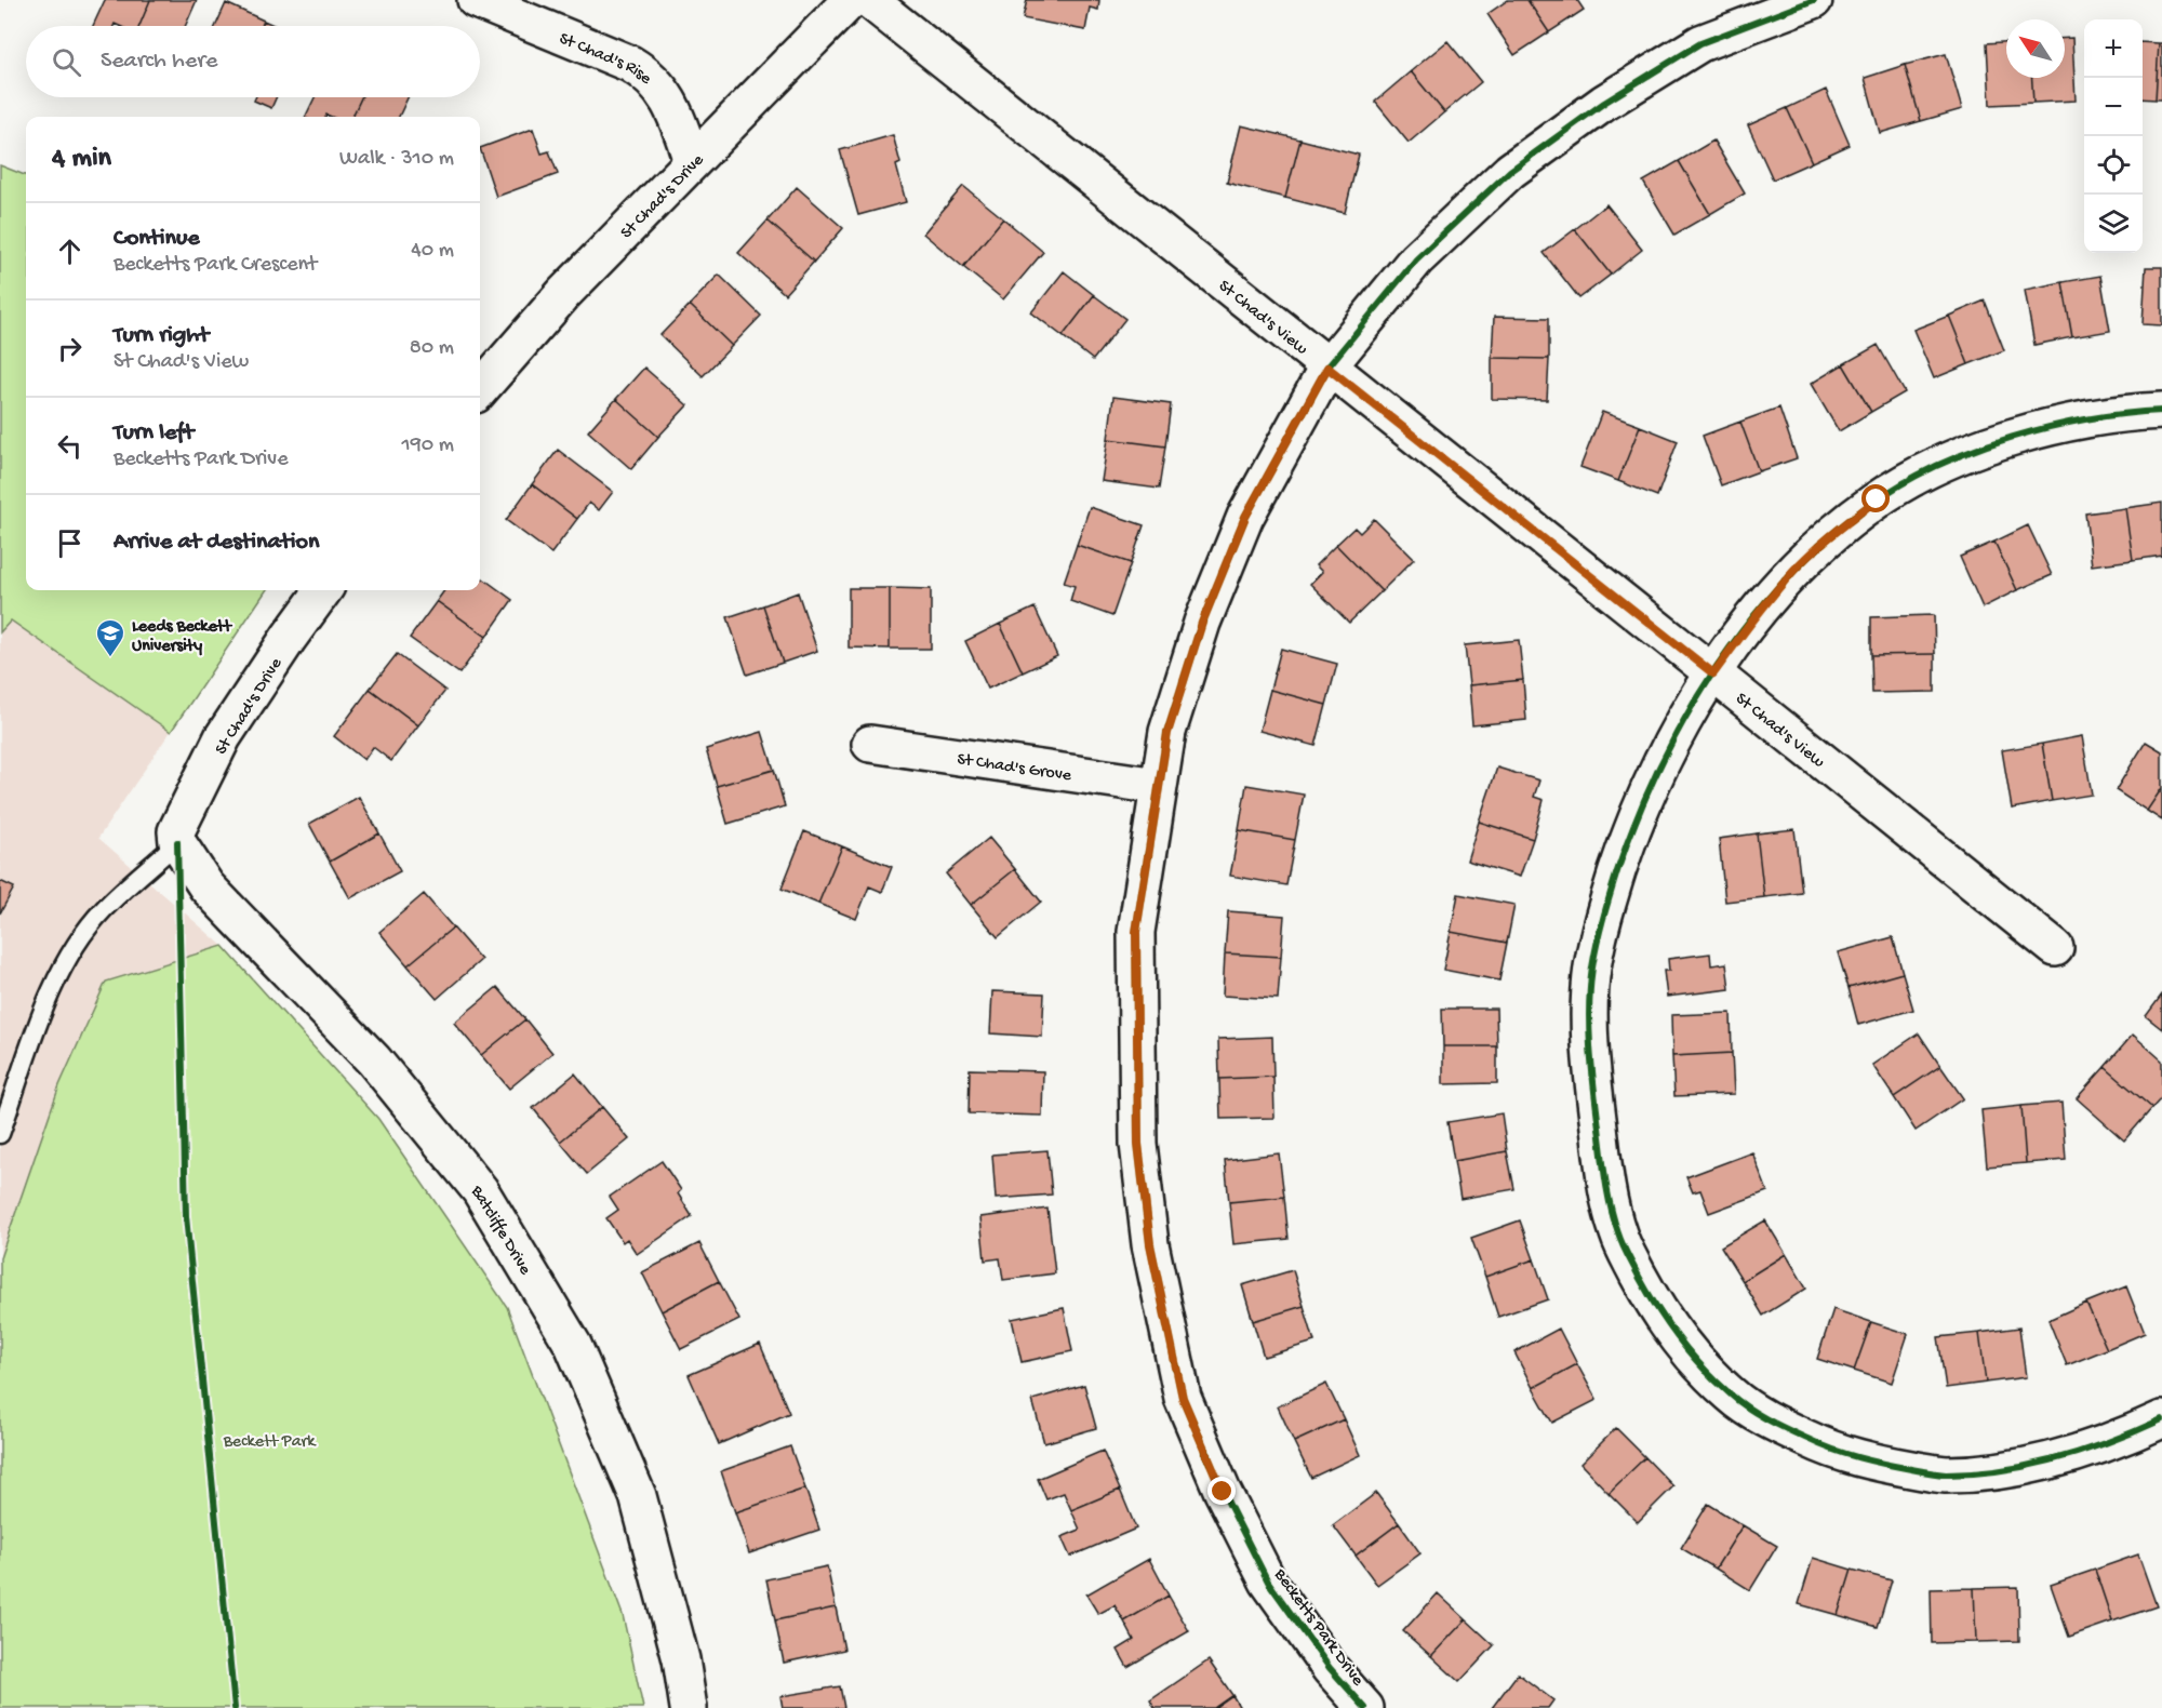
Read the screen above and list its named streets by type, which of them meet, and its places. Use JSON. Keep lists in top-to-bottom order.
{
  "streets": {
    "street": [
      "St Chad's Rise",
      "St Chad's Drive",
      "St Chad's View",
      "St Chad's Grove",
      "Batcliffe Drive",
      "Becketts Park Drive"
    ]
  },
  "crossings": [
    ["St Chad's Rise", "St Chad's Drive"],
    ["St Chad's Drive", "Batcliffe Drive"],
    ["St Chad's View", "Becketts Park Drive"],
    ["St Chad's Grove", "Becketts Park Drive"]
  ],
  "parks": ["Beckett Park"],
  "places": {
    "school or university": ["Leeds Beckett University"]
  },
  "north": "top left",
  "page": {
    "map_buttons": ["+", "−"],
    "search": "Search here",
    "heading": ["4 min", "Walk · 310 m"],
    "list": [
      ["Continue", "Becketts Park Crescent", "40 m"],
      ["Turn right", "St Chad's View", "80 m"],
      ["Turn left", "Becketts Park Drive", "190 m"],
      "Arrive at destination"
    ]
  }
}
